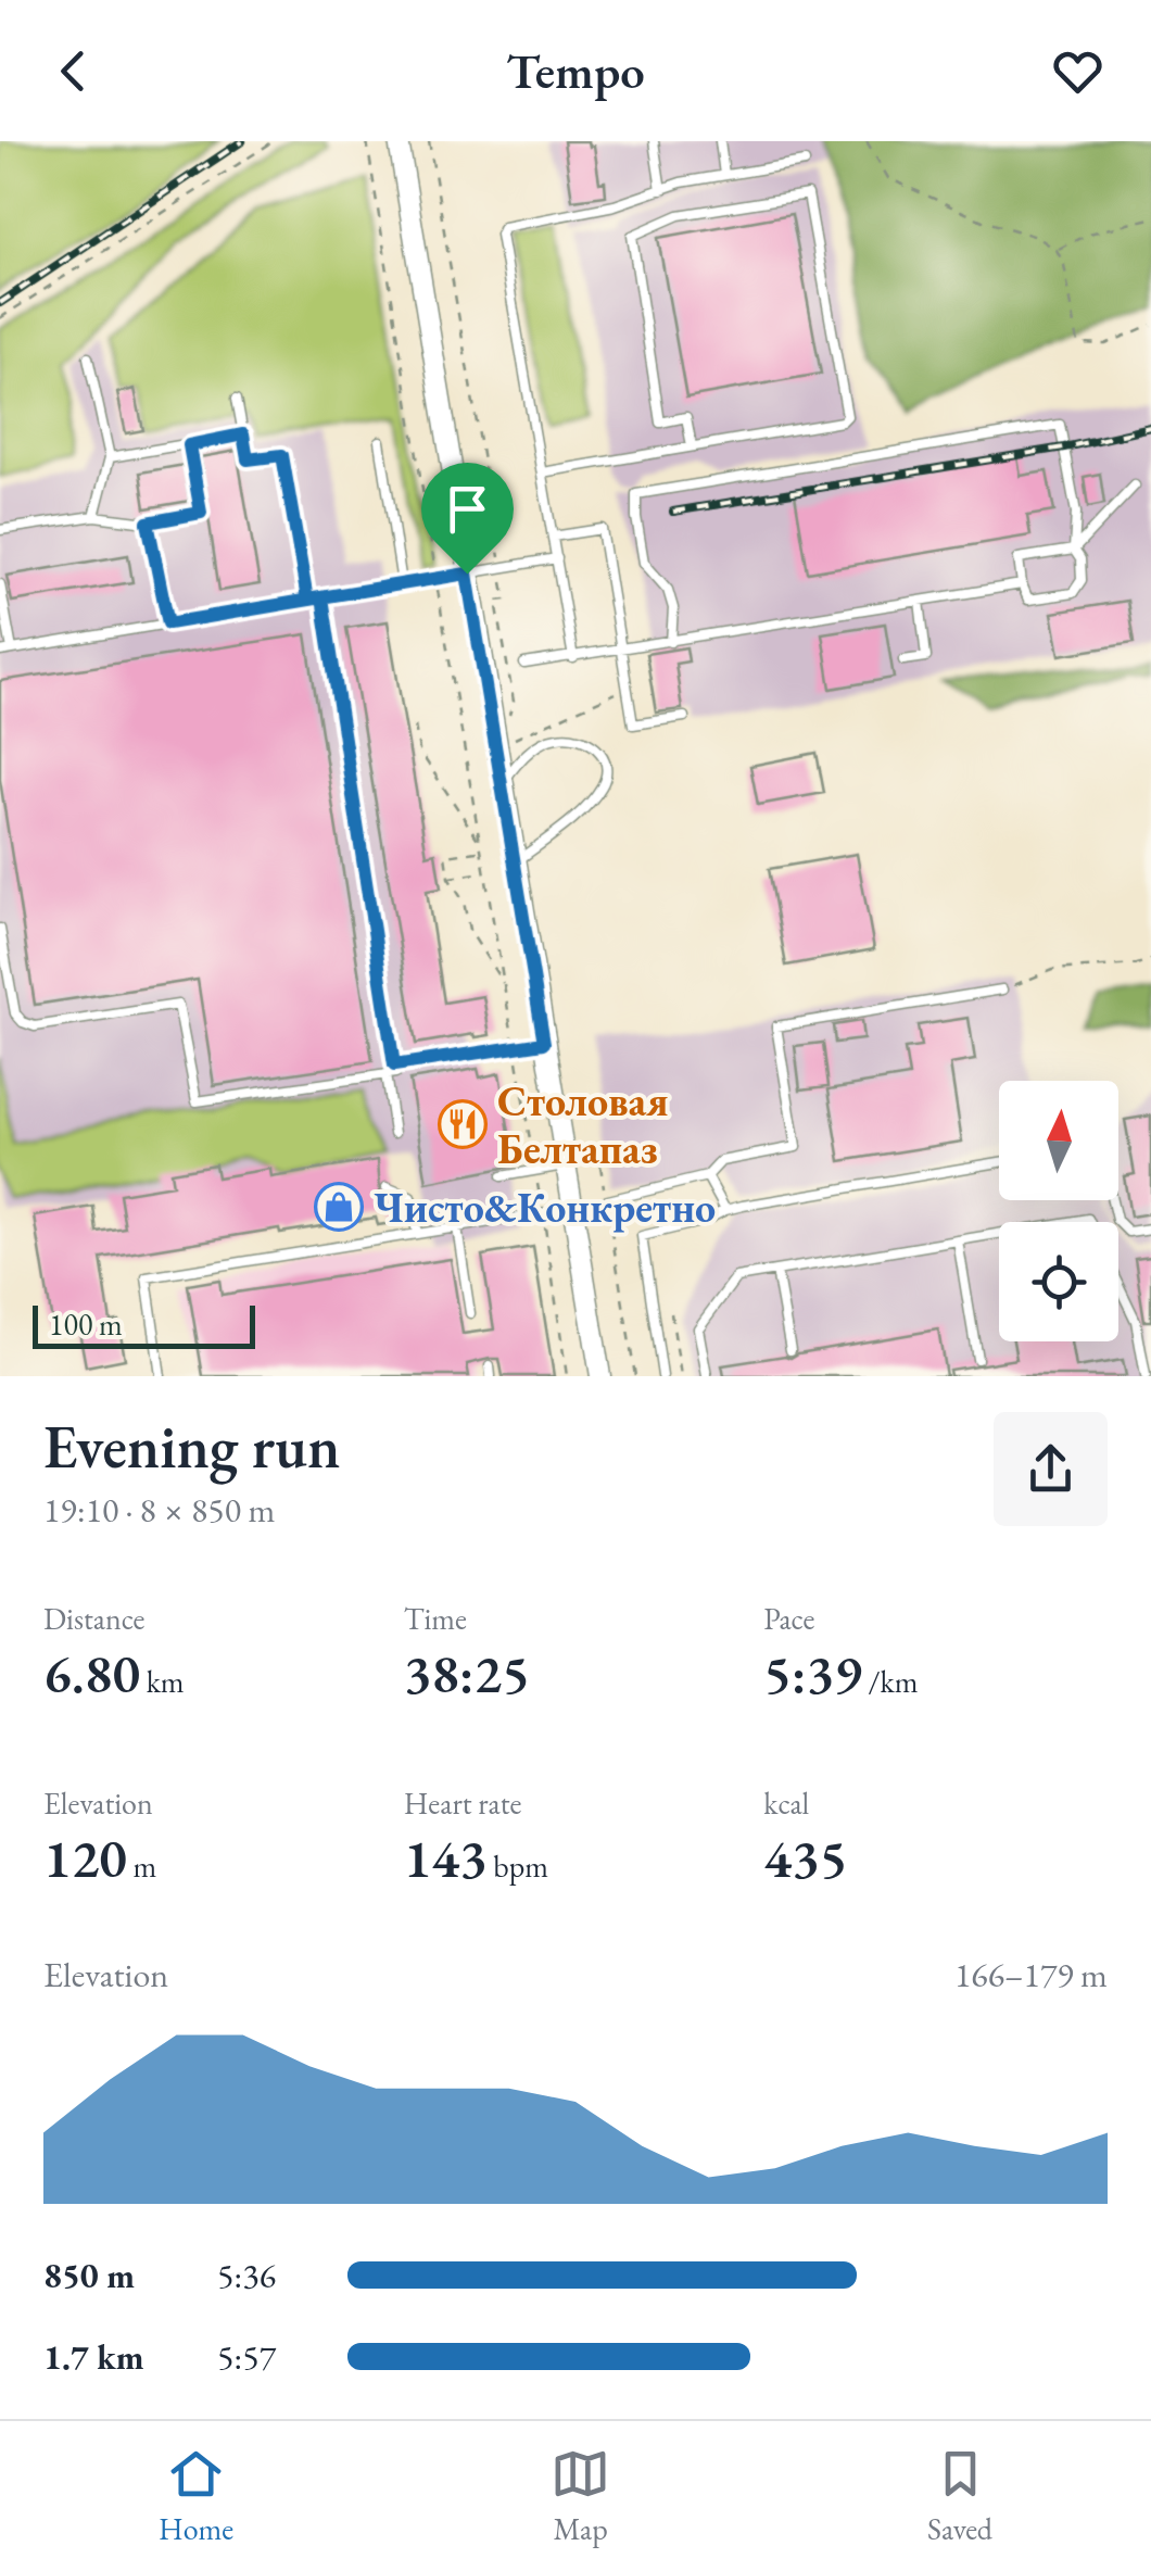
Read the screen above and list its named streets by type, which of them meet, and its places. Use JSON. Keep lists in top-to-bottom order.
{
  "places": {
    "restaurant": ["Столовая Белтапаз"],
    "shop": ["Чисто&Конкретно"]
  },
  "scale_bar": "100 m",
  "north": "top",
  "page": {
    "header": "Tempo",
    "scale": "100 m",
    "heading": ["Evening run", "19:10 · 8 × 850 m"],
    "stats": [
      ["Distance", "6.80 km"],
      ["Time", "38:25"],
      ["Pace", "5:39 /km"],
      ["Elevation", "120 m"],
      ["Heart rate", "143 bpm"],
      ["kcal", "435"]
    ],
    "chart": ["Elevation", "166–179 m"],
    "list": [
      {
        "name": "850 m",
        "note": "5:36"
      },
      {
        "name": "1.7 km",
        "note": "5:57"
      }
    ],
    "tabs": ["Home", "Map", "Saved"]
  }
}
